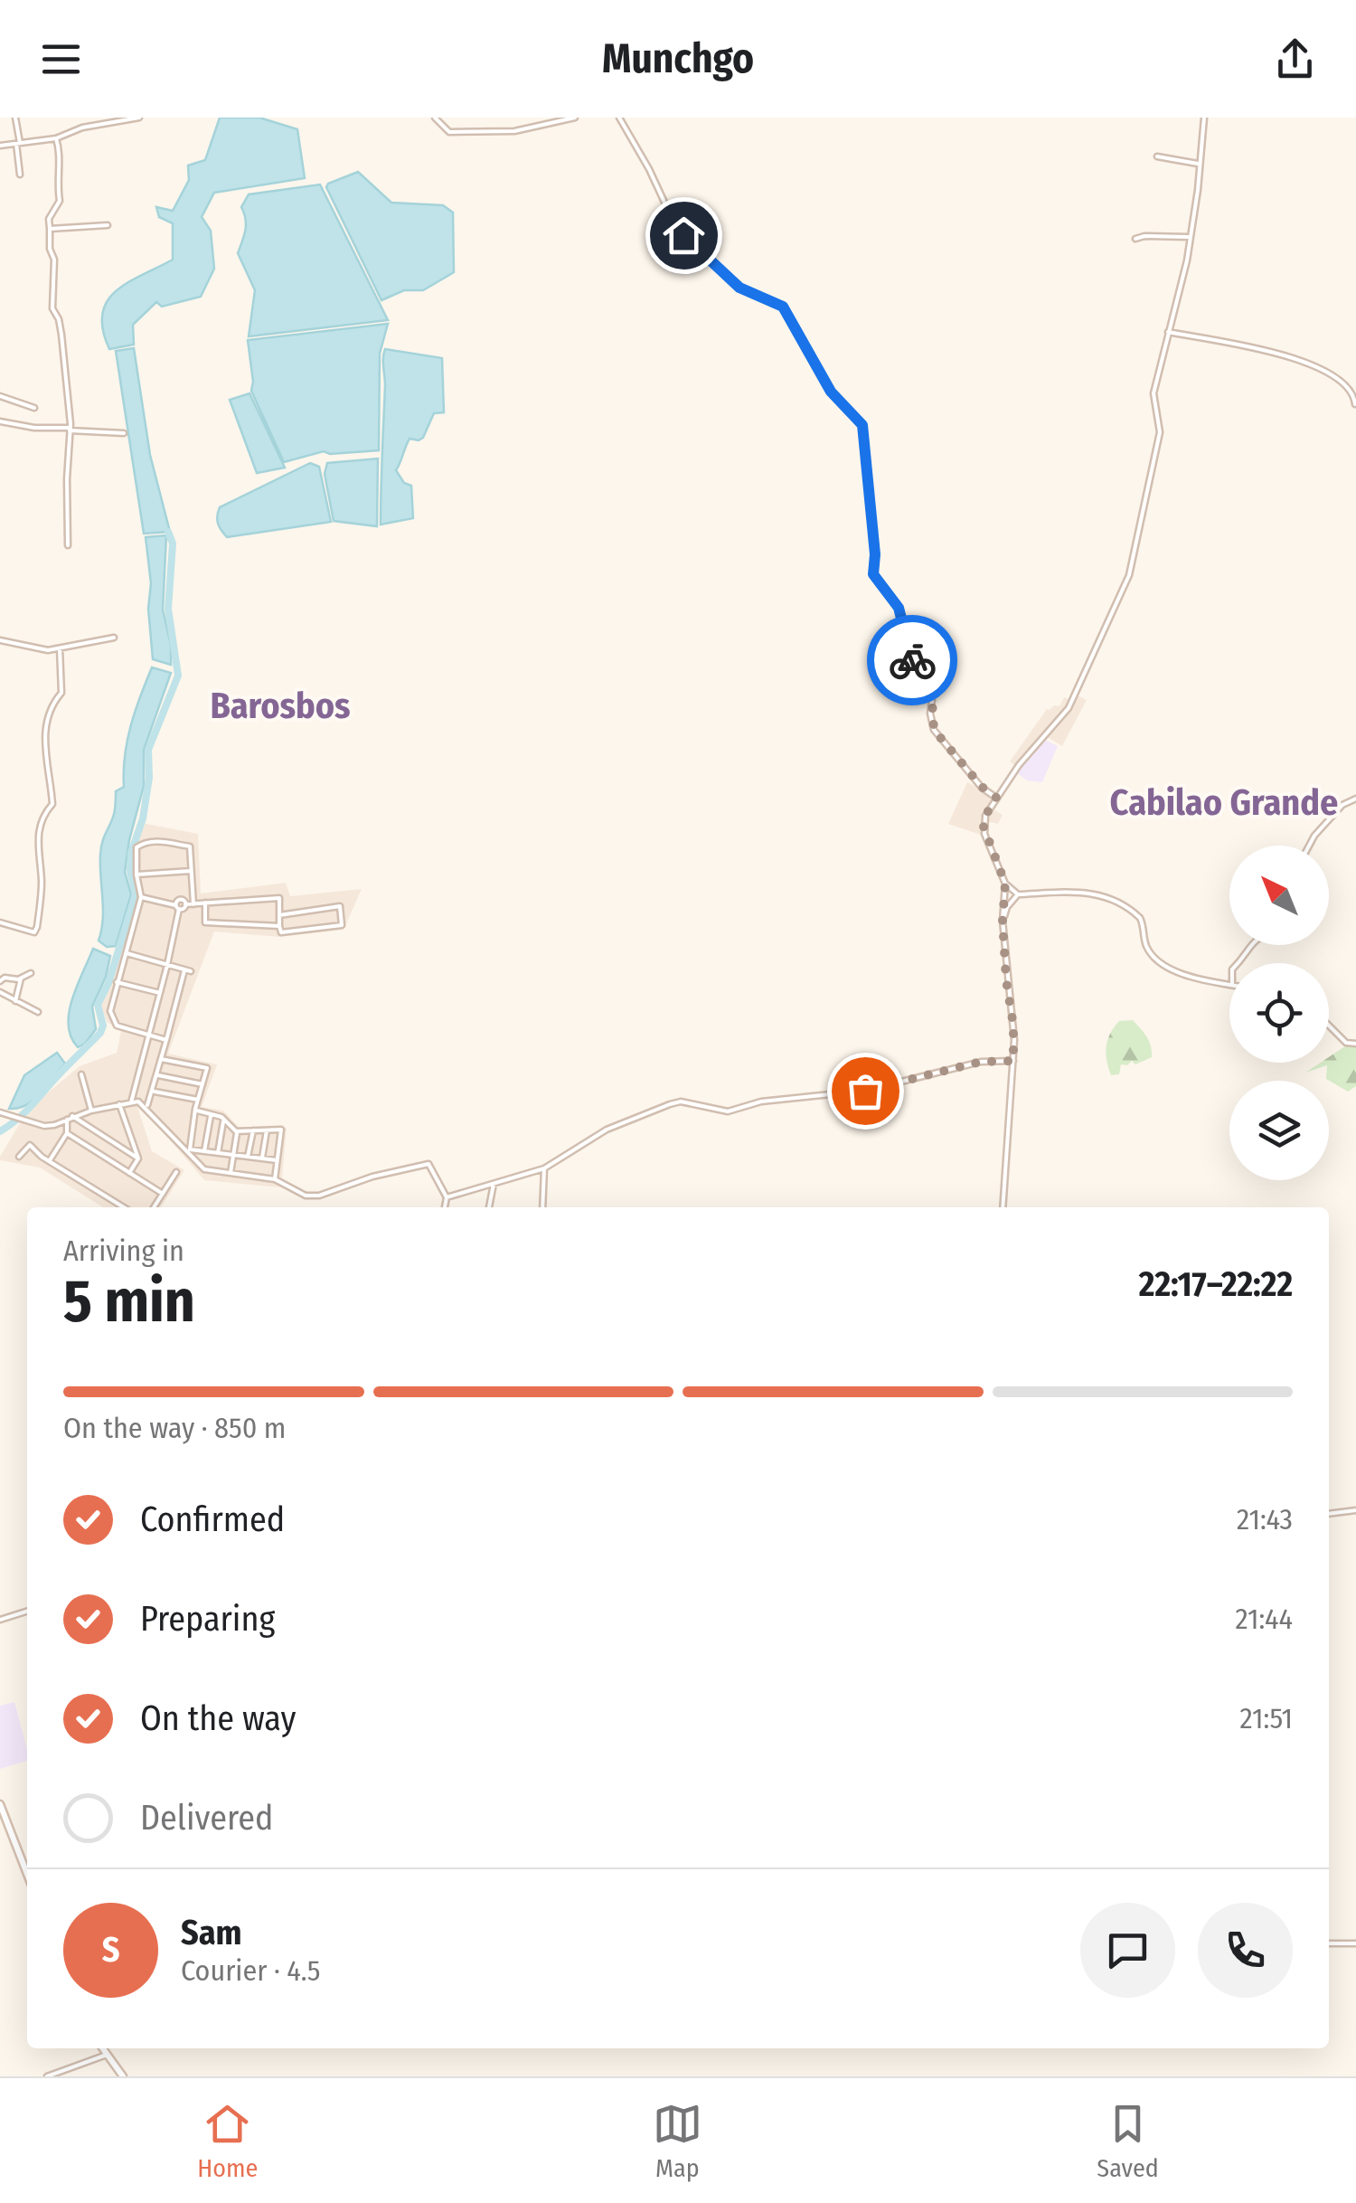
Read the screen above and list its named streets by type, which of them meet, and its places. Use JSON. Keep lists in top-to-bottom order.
{
  "districts": ["Barosbos", "Cabilao Grande"],
  "north": "top left",
  "page": {
    "header": "Munchgo",
    "heading": ["5 min", "Arriving in", "22:17–22:22"],
    "panel": ["Sam", "Courier · 4.5"],
    "bar": "On the way · 850 m",
    "list": [
      ["Confirmed", "21:43"],
      ["Preparing", "21:44"],
      ["On the way", "21:51"],
      "Delivered"
    ],
    "round": "S",
    "tabs": ["Home", "Map", "Saved"]
  }
}
